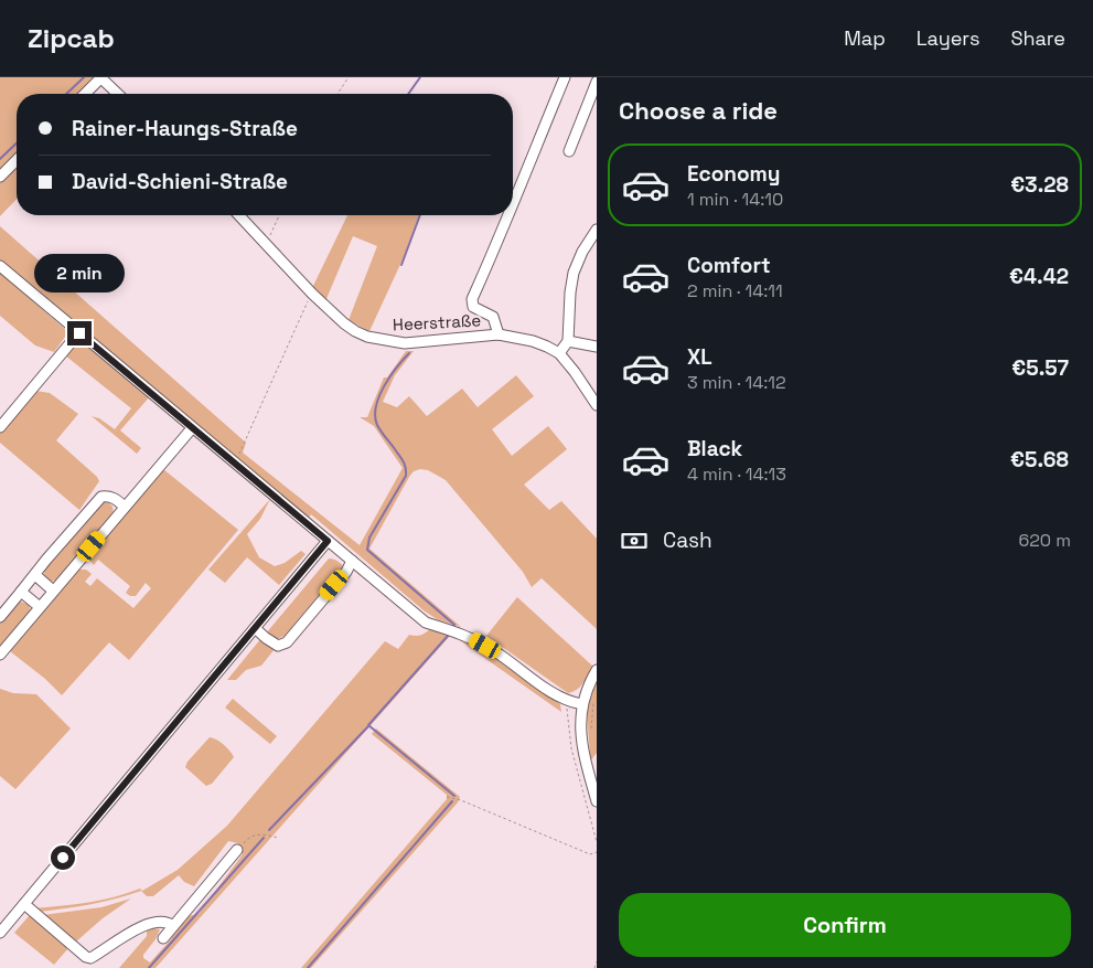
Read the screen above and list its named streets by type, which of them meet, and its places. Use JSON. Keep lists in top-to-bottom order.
{
  "streets": {
    "street": ["Heerstraße"]
  },
  "page": {
    "header": "Zipcab",
    "nav": ["Map", "Layers", "Share"],
    "heading": "Choose a ride",
    "banner": ["Rainer-Haungs-Straße", "David-Schieni-Straße"],
    "list": [
      {
        "name": "Economy",
        "note": "1 min · 14:10",
        "value": "€3.28"
      },
      {
        "name": "Comfort",
        "note": "2 min · 14:11",
        "value": "€4.42"
      },
      {
        "name": "XL",
        "note": "3 min · 14:12",
        "value": "€5.57"
      },
      {
        "name": "Black",
        "note": "4 min · 14:13",
        "value": "€5.68"
      }
    ],
    "bubble": "2 min",
    "pay": ["Cash", "620 m"],
    "buttons": "Confirm"
  }
}
